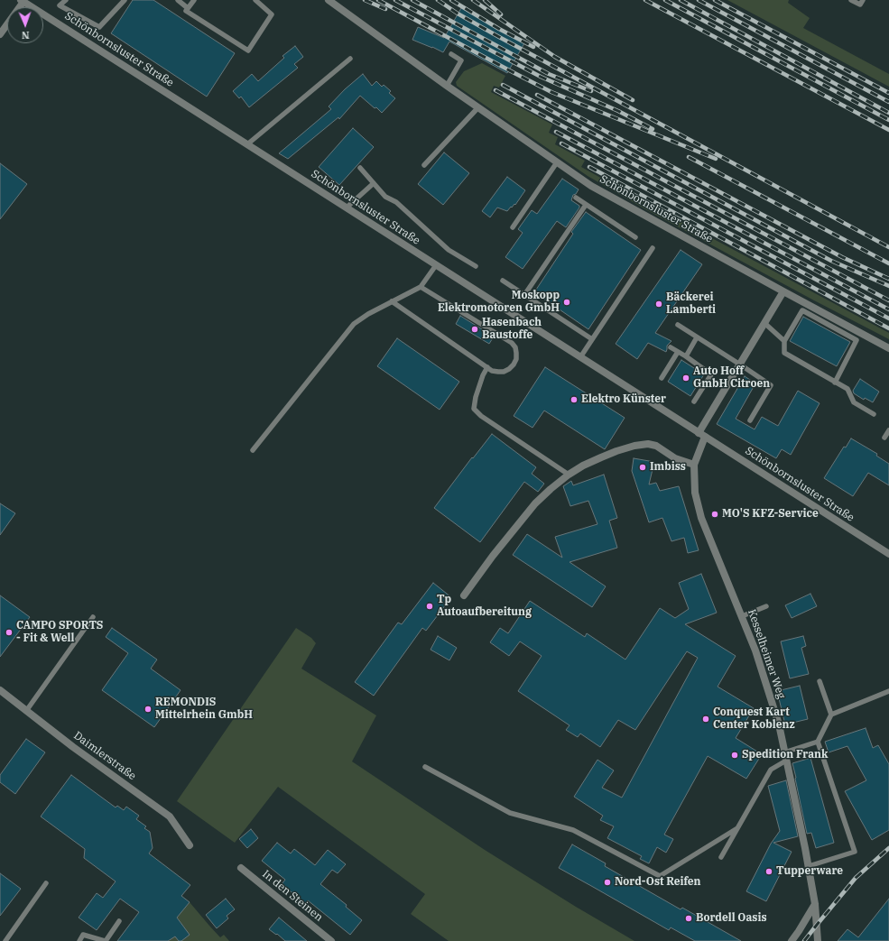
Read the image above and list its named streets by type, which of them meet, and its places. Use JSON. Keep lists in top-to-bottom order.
{
  "streets": {
    "street": [
      "Schönbornsluster Straße",
      "Kesselheimer Weg",
      "Daimlerstraße",
      "In den Steinen"
    ]
  },
  "crossings": [
    ["Schönbornsluster Straße", "Kesselheimer Weg"]
  ],
  "places": [
    "Moskopp Elektromotoren GmbH",
    "Bäckerei Lamberti",
    "Hasenbach Baustoffe",
    "Auto Hoff GmbH Citroen",
    "Elektro Künster",
    "Imbiss",
    "MO'S KFZ-Service",
    "Tp Autoaufbereitung",
    "CAMPO SPORTS - Fit & Well",
    "REMONDIS Mittelrhein GmbH",
    "Conquest Kart Center Koblenz",
    "Spedition Frank",
    "Tupperware",
    "Nord-Ost Reifen",
    "Bordell Oasis"
  ],
  "north": "bottom"
}
